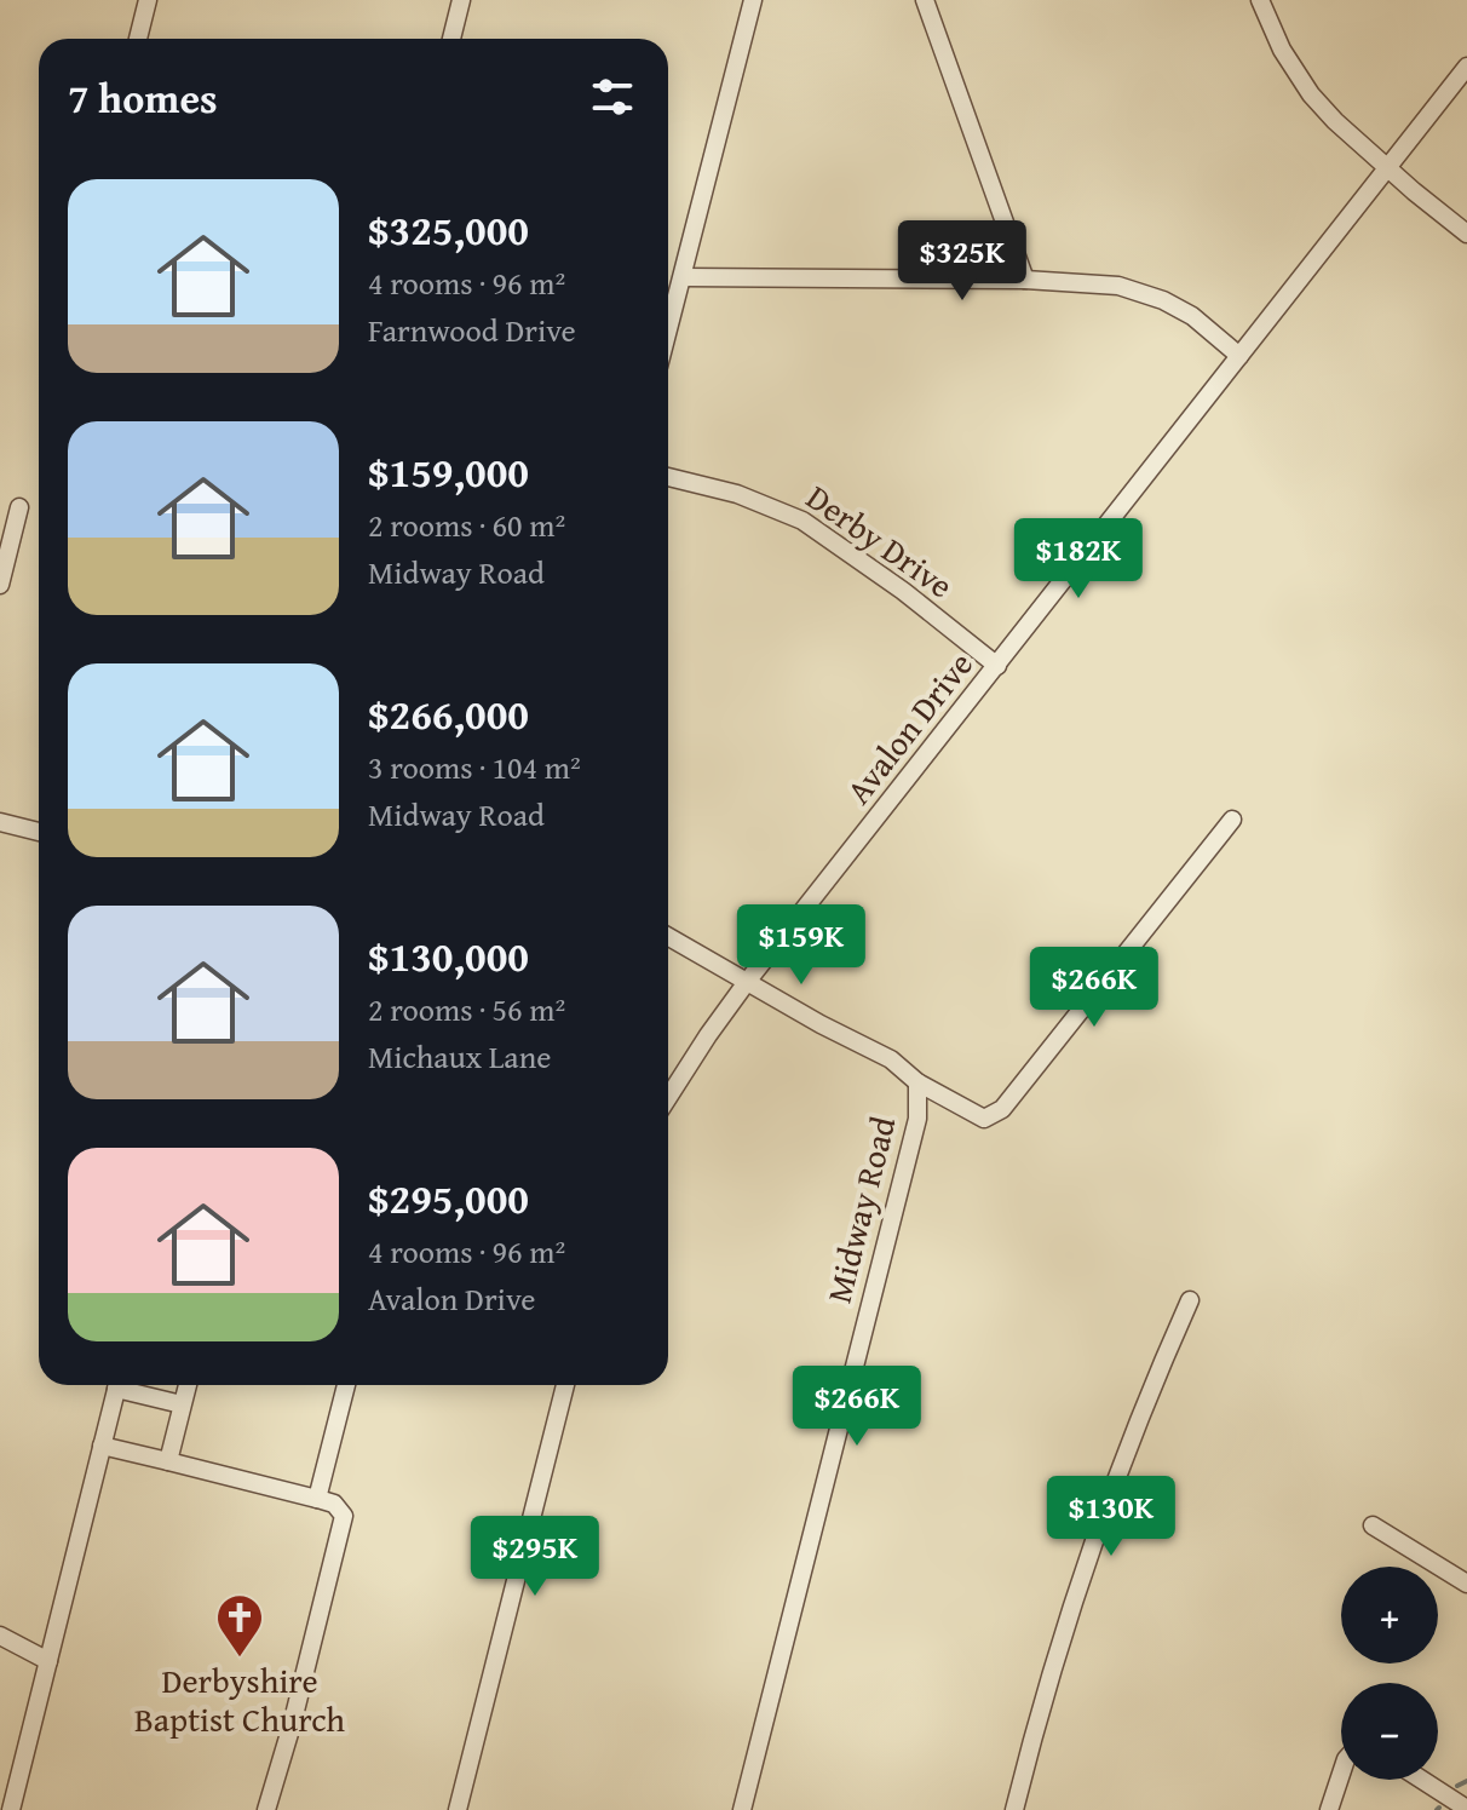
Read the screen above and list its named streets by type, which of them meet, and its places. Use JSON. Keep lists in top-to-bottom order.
{
  "streets": {
    "street": ["Derby Drive", "Avalon Drive", "Midway Road"]
  },
  "crossings": [
    ["Derby Drive", "Avalon Drive"],
    ["Avalon Drive", "Midway Road"]
  ],
  "places": {
    "church": ["Derbyshire Baptist Church"]
  },
  "page": {
    "heading": "7 homes",
    "list": [
      {
        "name": "$325,000",
        "note": "4 rooms · 96 m² · Farnwood Drive"
      },
      {
        "name": "$159,000",
        "note": "2 rooms · 60 m² · Midway Road"
      },
      {
        "name": "$266,000",
        "note": "3 rooms · 104 m² · Midway Road"
      },
      {
        "name": "$130,000",
        "note": "2 rooms · 56 m² · Michaux Lane"
      },
      {
        "name": "$295,000",
        "note": "4 rooms · 96 m² · Avalon Drive"
      }
    ],
    "price": [
      "$325K",
      "$182K",
      "$159K",
      "$266K",
      "$266K",
      "$130K",
      "$295K"
    ],
    "map_buttons": ["+", "−"]
  }
}
